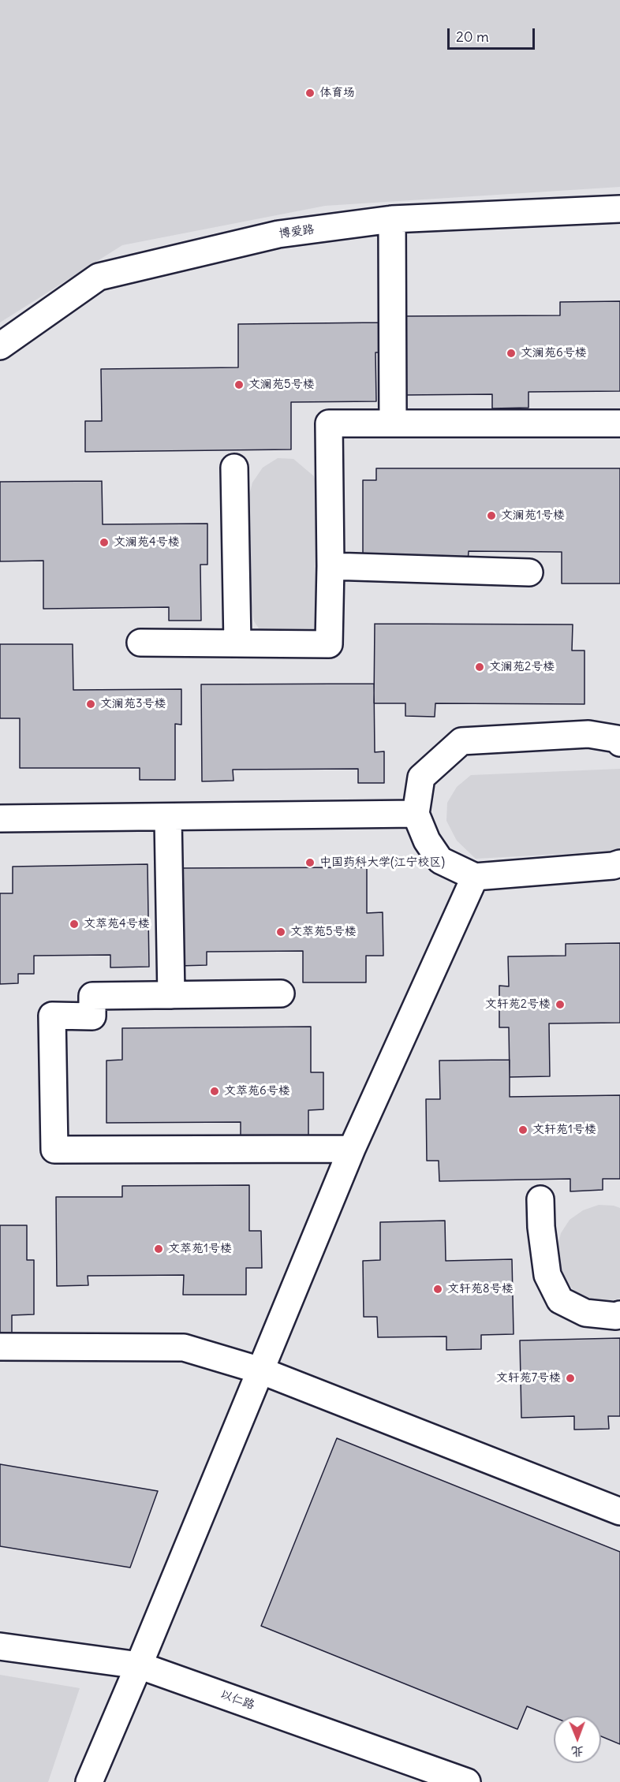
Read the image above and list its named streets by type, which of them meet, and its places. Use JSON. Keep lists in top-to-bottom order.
{
  "streets": {
    "street": ["博爱路", "以仁路"]
  },
  "places": [
    "体育场",
    "文澜苑6号楼",
    "文澜苑5号楼",
    "文澜苑1号楼",
    "文澜苑4号楼",
    "文澜苑2号楼",
    "文澜苑3号楼",
    "中国药科大学(江宁校区)",
    "文萃苑4号楼",
    "文萃苑5号楼",
    "文轩苑2号楼",
    "文萃苑6号楼",
    "文轩苑1号楼",
    "文萃苑1号楼",
    "文轩苑8号楼",
    "文轩苑7号楼"
  ],
  "scale_bar": "20 m",
  "north": "bottom"
}
